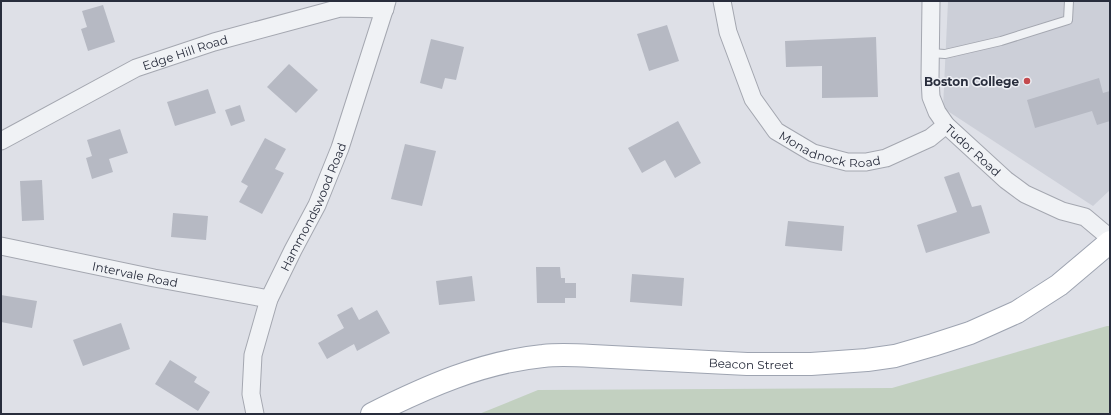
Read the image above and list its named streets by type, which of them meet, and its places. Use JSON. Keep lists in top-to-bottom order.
{
  "streets": {
    "main road": ["Beacon Street"],
    "street": [
      "Edge Hill Road",
      "Monadnock Road",
      "Tudor Road",
      "Hammondswood Road",
      "Intervale Road"
    ]
  },
  "crossings": [
    ["Edge Hill Road", "Hammondswood Road"],
    ["Monadnock Road", "Tudor Road"],
    ["Hammondswood Road", "Intervale Road"]
  ],
  "places": ["Boston College"]
}
